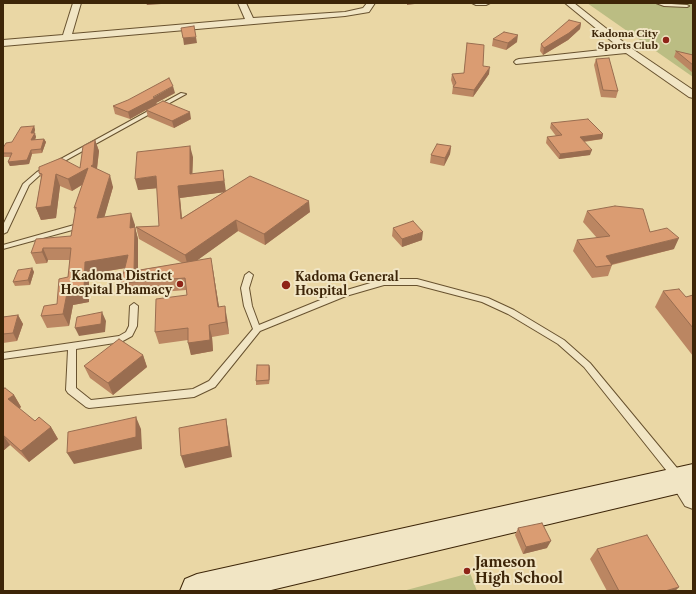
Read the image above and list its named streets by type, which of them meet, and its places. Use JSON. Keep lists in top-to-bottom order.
{
  "places": [
    "Kadoma City Sports Club",
    "Kadoma District Hospital Phamacy",
    "Kadoma General Hospital",
    "Jameson High School"
  ]
}
